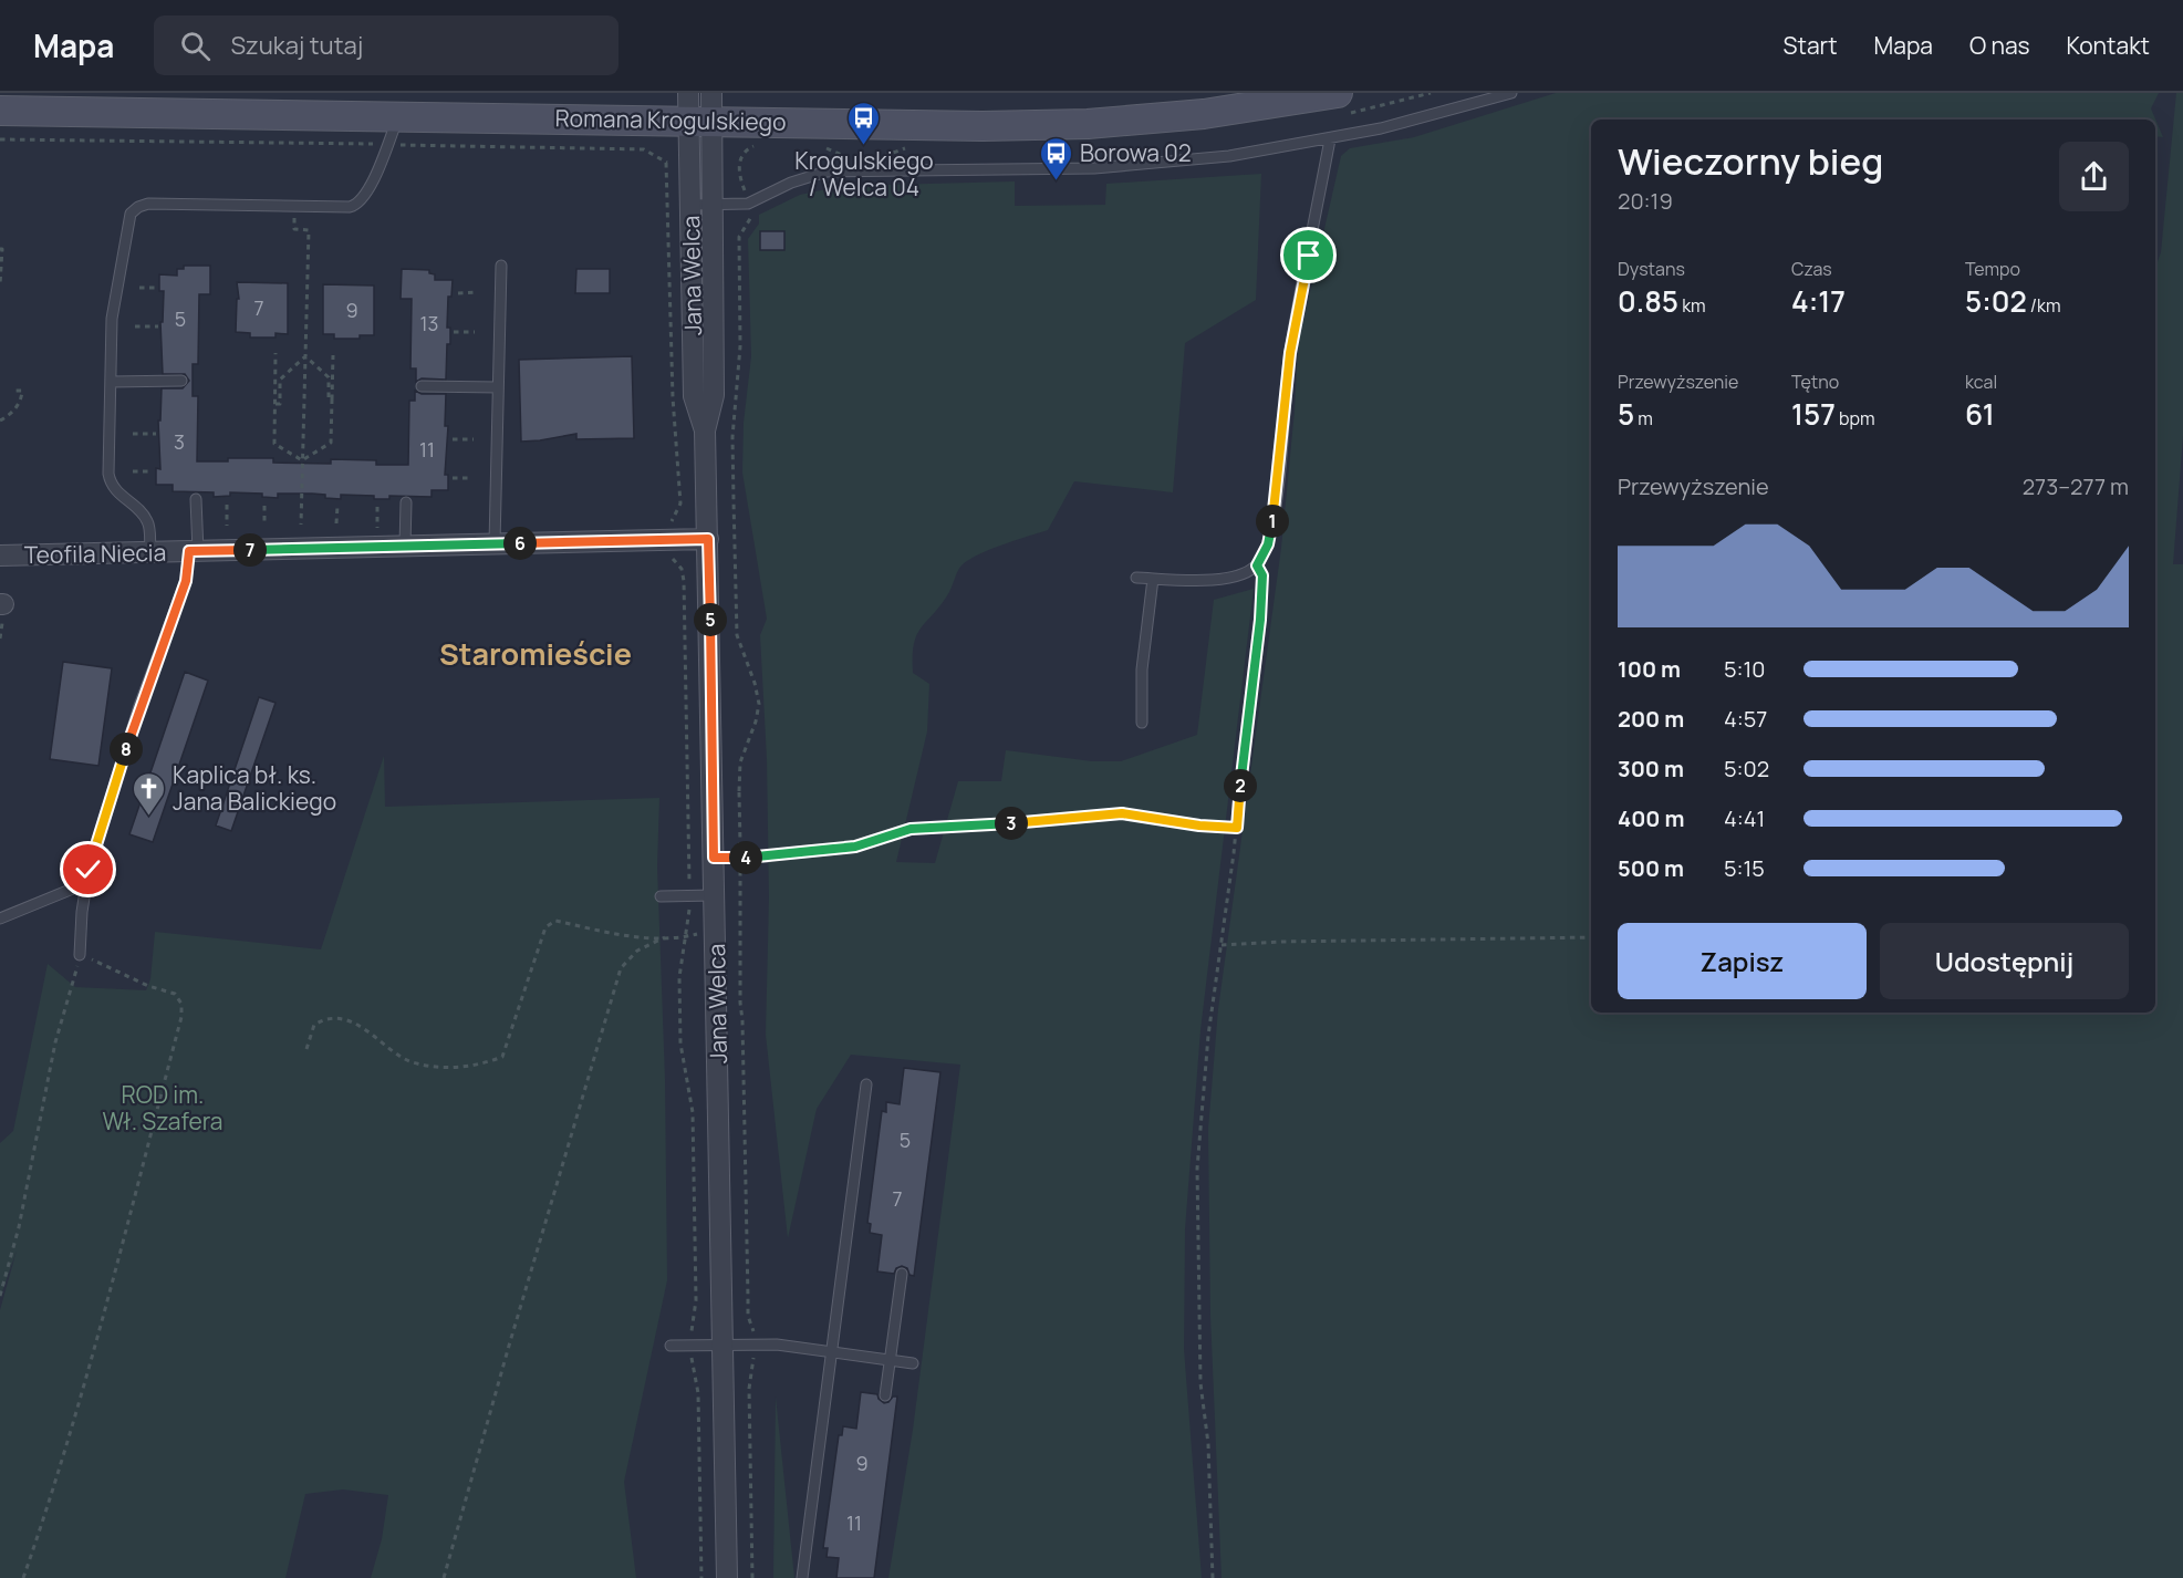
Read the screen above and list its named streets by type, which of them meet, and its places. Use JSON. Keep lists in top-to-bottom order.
{
  "streets": {
    "main road": ["Romana Krogulskiego"],
    "street": ["Jana Welca", "Teofila Niecia"]
  },
  "crossings": [
    ["Romana Krogulskiego", "Jana Welca"],
    ["Jana Welca", "Teofila Niecia"]
  ],
  "districts": ["Staromieście"],
  "parks": ["ROD im. Wł. Szafera"],
  "places": {
    "bus stop": ["Krogulskiego / Welca 04", "Borowa 02"],
    "church": ["Kaplica bł. ks. Jana Balickiego"]
  },
  "house_numbers": [
    "7",
    "9",
    "5",
    "13",
    "3",
    "11",
    "5",
    "7",
    "9",
    "11"
  ],
  "page": {
    "header": "Mapa",
    "search": "Szukaj tutaj",
    "nav": [
      "Start",
      "Mapa",
      "O nas",
      "Kontakt"
    ],
    "heading": ["Wieczorny bieg", "20:19"],
    "stats": [
      ["Dystans", "0.85 km"],
      ["Czas", "4:17"],
      ["Tempo", "5:02 /km"],
      ["Przewyższenie", "5 m"],
      ["Tętno", "157 bpm"],
      ["kcal", "61"]
    ],
    "chart": ["Przewyższenie", "273–277 m"],
    "pins": [
      "1",
      "6",
      "7",
      "5",
      "8",
      "2",
      "3",
      "4"
    ],
    "list": [
      {
        "name": "100 m",
        "note": "5:10"
      },
      {
        "name": "200 m",
        "note": "4:57"
      },
      {
        "name": "300 m",
        "note": "5:02"
      },
      {
        "name": "400 m",
        "note": "4:41"
      },
      {
        "name": "500 m",
        "note": "5:15"
      }
    ],
    "buttons": ["Zapisz", "Udostępnij"]
  }
}
